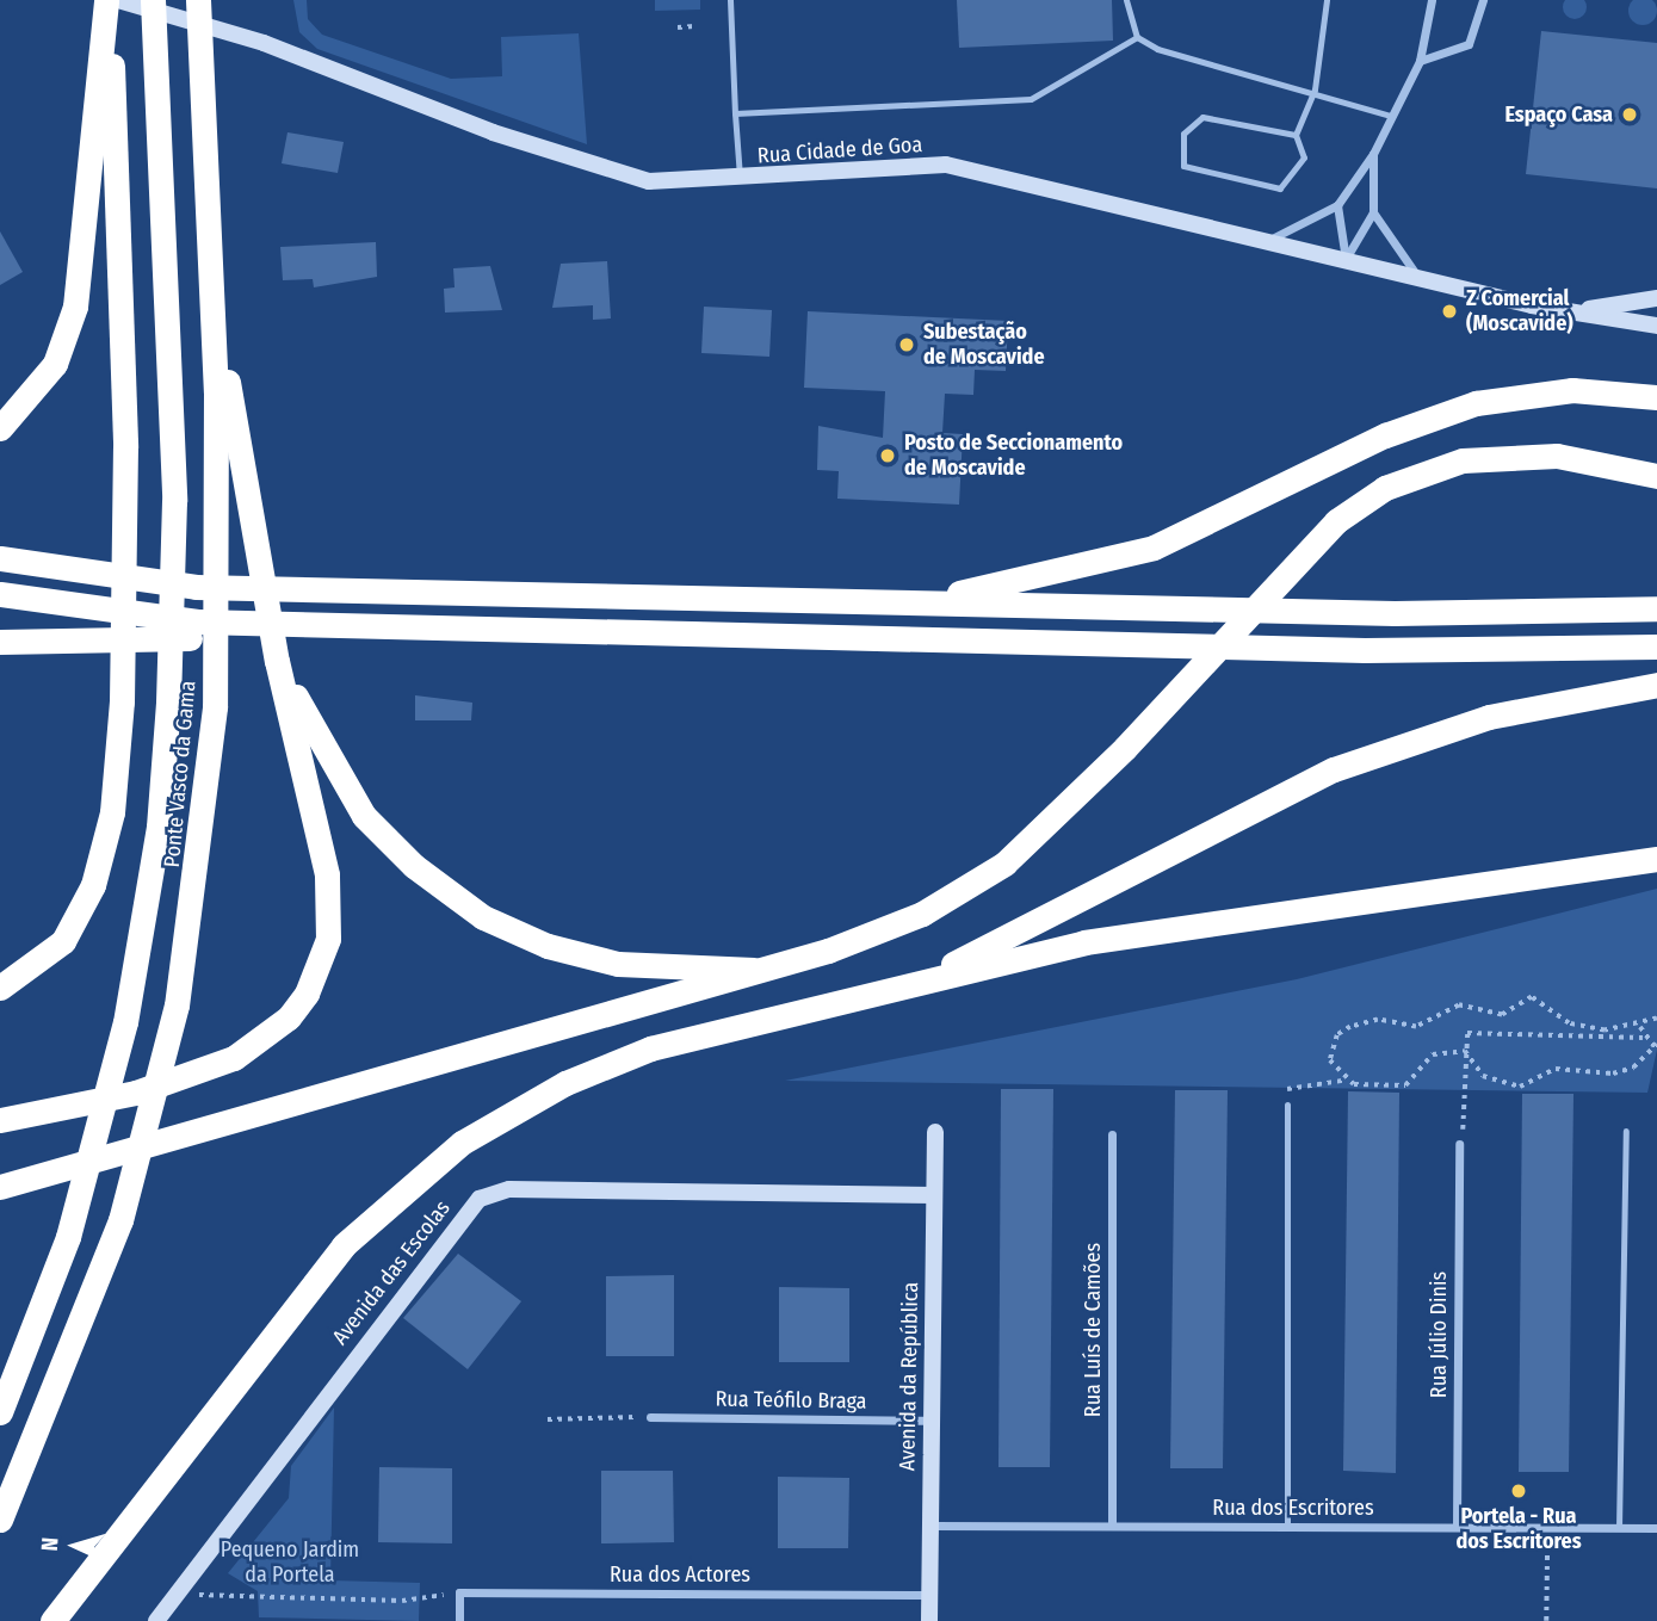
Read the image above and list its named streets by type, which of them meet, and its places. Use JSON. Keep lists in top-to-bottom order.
{
  "streets": {
    "highway": ["Ponte Vasco da Gama"],
    "street": [
      "Rua Cidade de Goa",
      "Avenida das Escolas",
      "Rua Luís de Camões",
      "Rua Júlio Dinis",
      "Avenida da República",
      "Rua Teófilo Braga",
      "Rua dos Escritores",
      "Rua dos Actores"
    ]
  },
  "crossings": [
    ["Avenida das Escolas", "Avenida da República"],
    ["Rua Luís de Camões", "Rua dos Escritores"],
    ["Rua Júlio Dinis", "Rua dos Escritores"],
    ["Avenida da República", "Rua Teófilo Braga"],
    ["Avenida da República", "Rua dos Escritores"],
    ["Avenida da República", "Rua dos Actores"]
  ],
  "parks": ["Pequeno Jardim da Portela"],
  "places": [
    "Espaço Casa",
    "Z Comercial (Moscavide)",
    "Subestação de Moscavide",
    "Posto de Seccionamento de Moscavide",
    "Portela - Rua dos Escritores"
  ],
  "north": "left"
}
